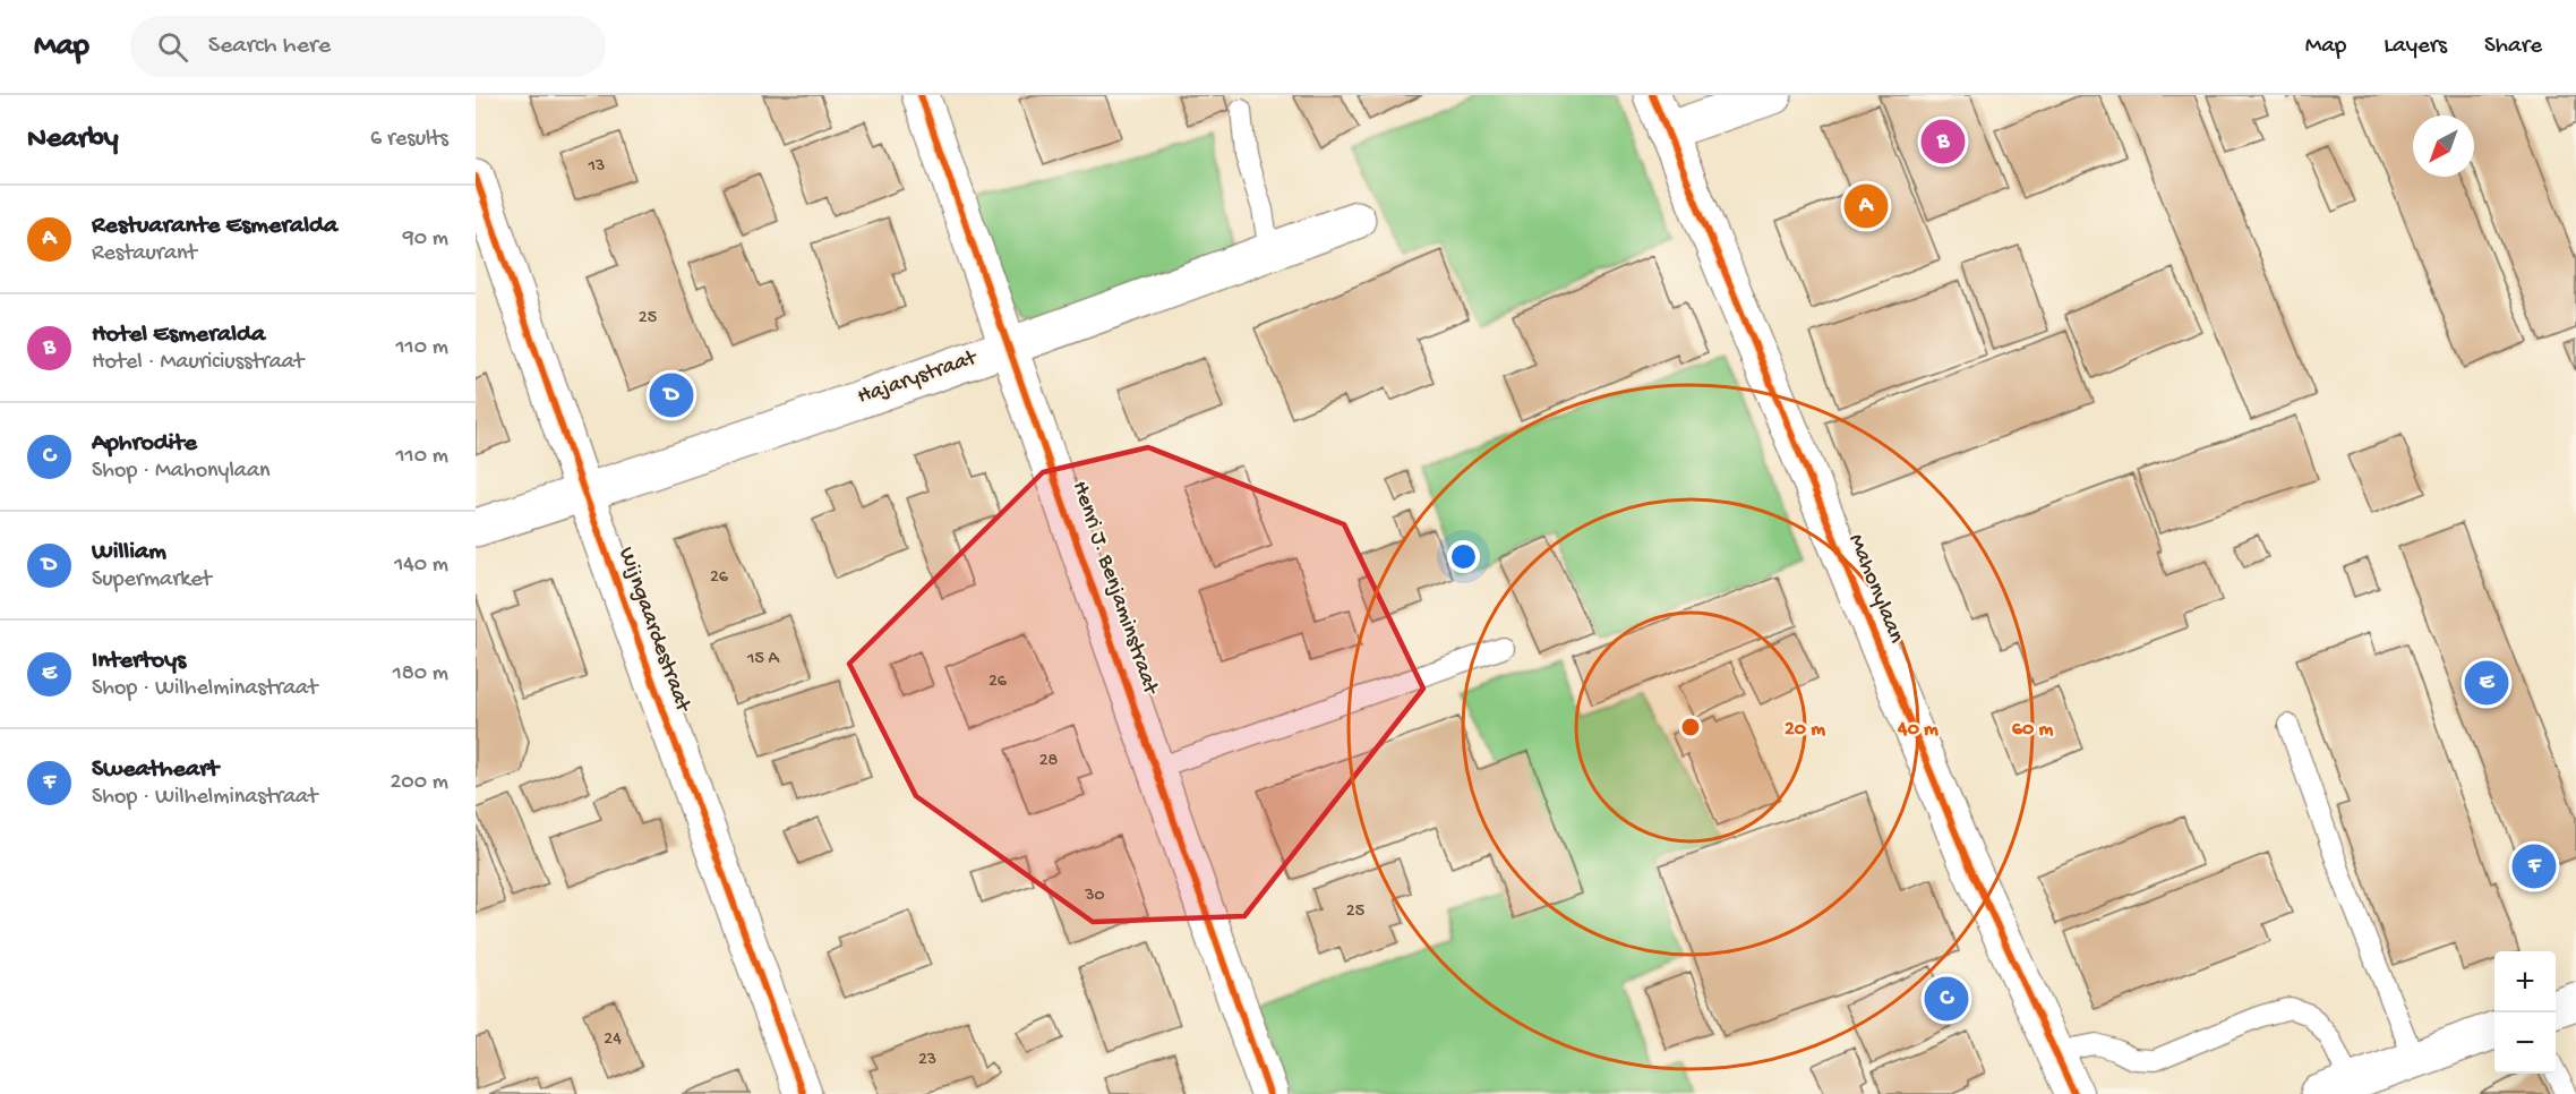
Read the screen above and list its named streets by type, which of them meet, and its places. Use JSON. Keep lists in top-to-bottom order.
{
  "streets": {
    "street": [
      "Hajarystraat",
      "Henri J. Benjaminstraat",
      "Mahonylaan",
      "Wijngaardestraat"
    ]
  },
  "crossings": [
    ["Hajarystraat", "Henri J. Benjaminstraat"],
    ["Hajarystraat", "Wijngaardestraat"]
  ],
  "house_numbers": [
    "13",
    "25",
    "26",
    "15 A",
    "26",
    "28",
    "30",
    "25",
    "24",
    "23"
  ],
  "north": "bottom left",
  "page": {
    "header": "Map",
    "search": "Search here",
    "nav": ["Map", "Layers", "Share"],
    "heading": ["Nearby", "6 results"],
    "pins": [
      "B",
      "A",
      "D",
      "E",
      "F",
      "C"
    ],
    "list": [
      {
        "mark": "A",
        "name": "Restuarante Esmeralda",
        "note": "Restaurant",
        "value": "90 m"
      },
      {
        "mark": "B",
        "name": "Hotel Esmeralda",
        "note": "Hotel · Mauriciusstraat",
        "value": "110 m"
      },
      {
        "mark": "C",
        "name": "Aphrodite",
        "note": "Shop · Mahonylaan",
        "value": "110 m"
      },
      {
        "mark": "D",
        "name": "William",
        "note": "Supermarket",
        "value": "140 m"
      },
      {
        "mark": "E",
        "name": "Intertoys",
        "note": "Shop · Wilhelminastraat",
        "value": "180 m"
      },
      {
        "mark": "F",
        "name": "Sweatheart",
        "note": "Shop · Wilhelminastraat",
        "value": "200 m"
      }
    ],
    "map_buttons": ["+", "−"]
  },
  "rings": ["20 m", "40 m", "60 m"]
}
